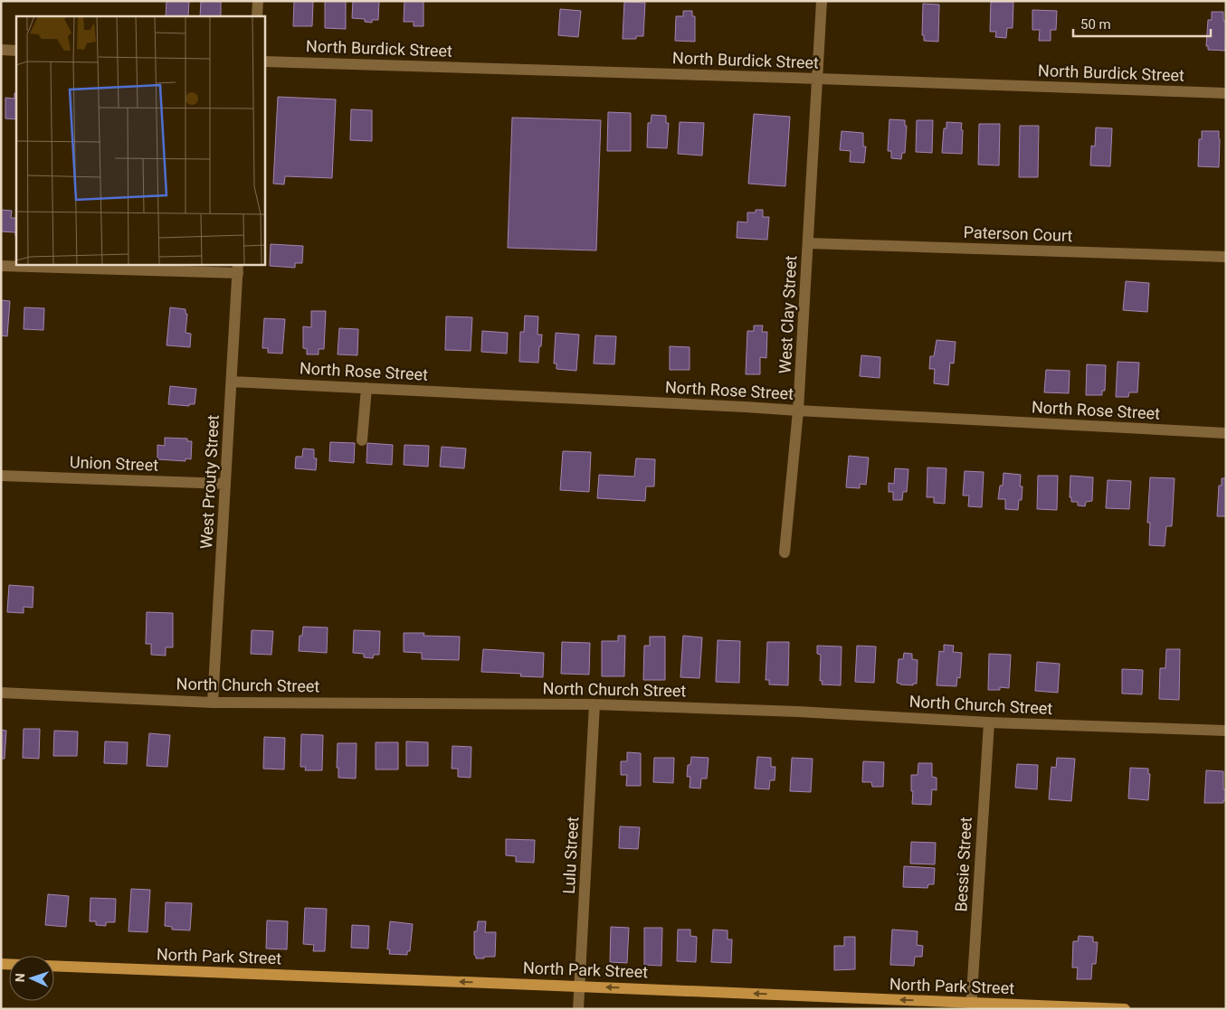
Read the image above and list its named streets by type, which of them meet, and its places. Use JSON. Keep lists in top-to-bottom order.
{
  "streets": {
    "main road": ["North Park Street"],
    "street": [
      "North Burdick Street",
      "Paterson Court",
      "West Clay Street",
      "North Rose Street",
      "Union Street",
      "West Prouty Street",
      "North Church Street",
      "Lulu Street",
      "Bessie Street"
    ]
  },
  "crossings": [
    ["North Burdick Street", "West Clay Street"],
    ["Paterson Court", "West Clay Street"],
    ["West Clay Street", "North Rose Street"],
    ["North Rose Street", "West Prouty Street"],
    ["Union Street", "West Prouty Street"],
    ["West Prouty Street", "North Church Street"],
    ["North Church Street", "Lulu Street"],
    ["North Church Street", "Bessie Street"],
    ["Lulu Street", "North Park Street"],
    ["Bessie Street", "North Park Street"]
  ],
  "one_way": ["North Park Street"],
  "scale_bar": "50 m",
  "north": "left"
}
